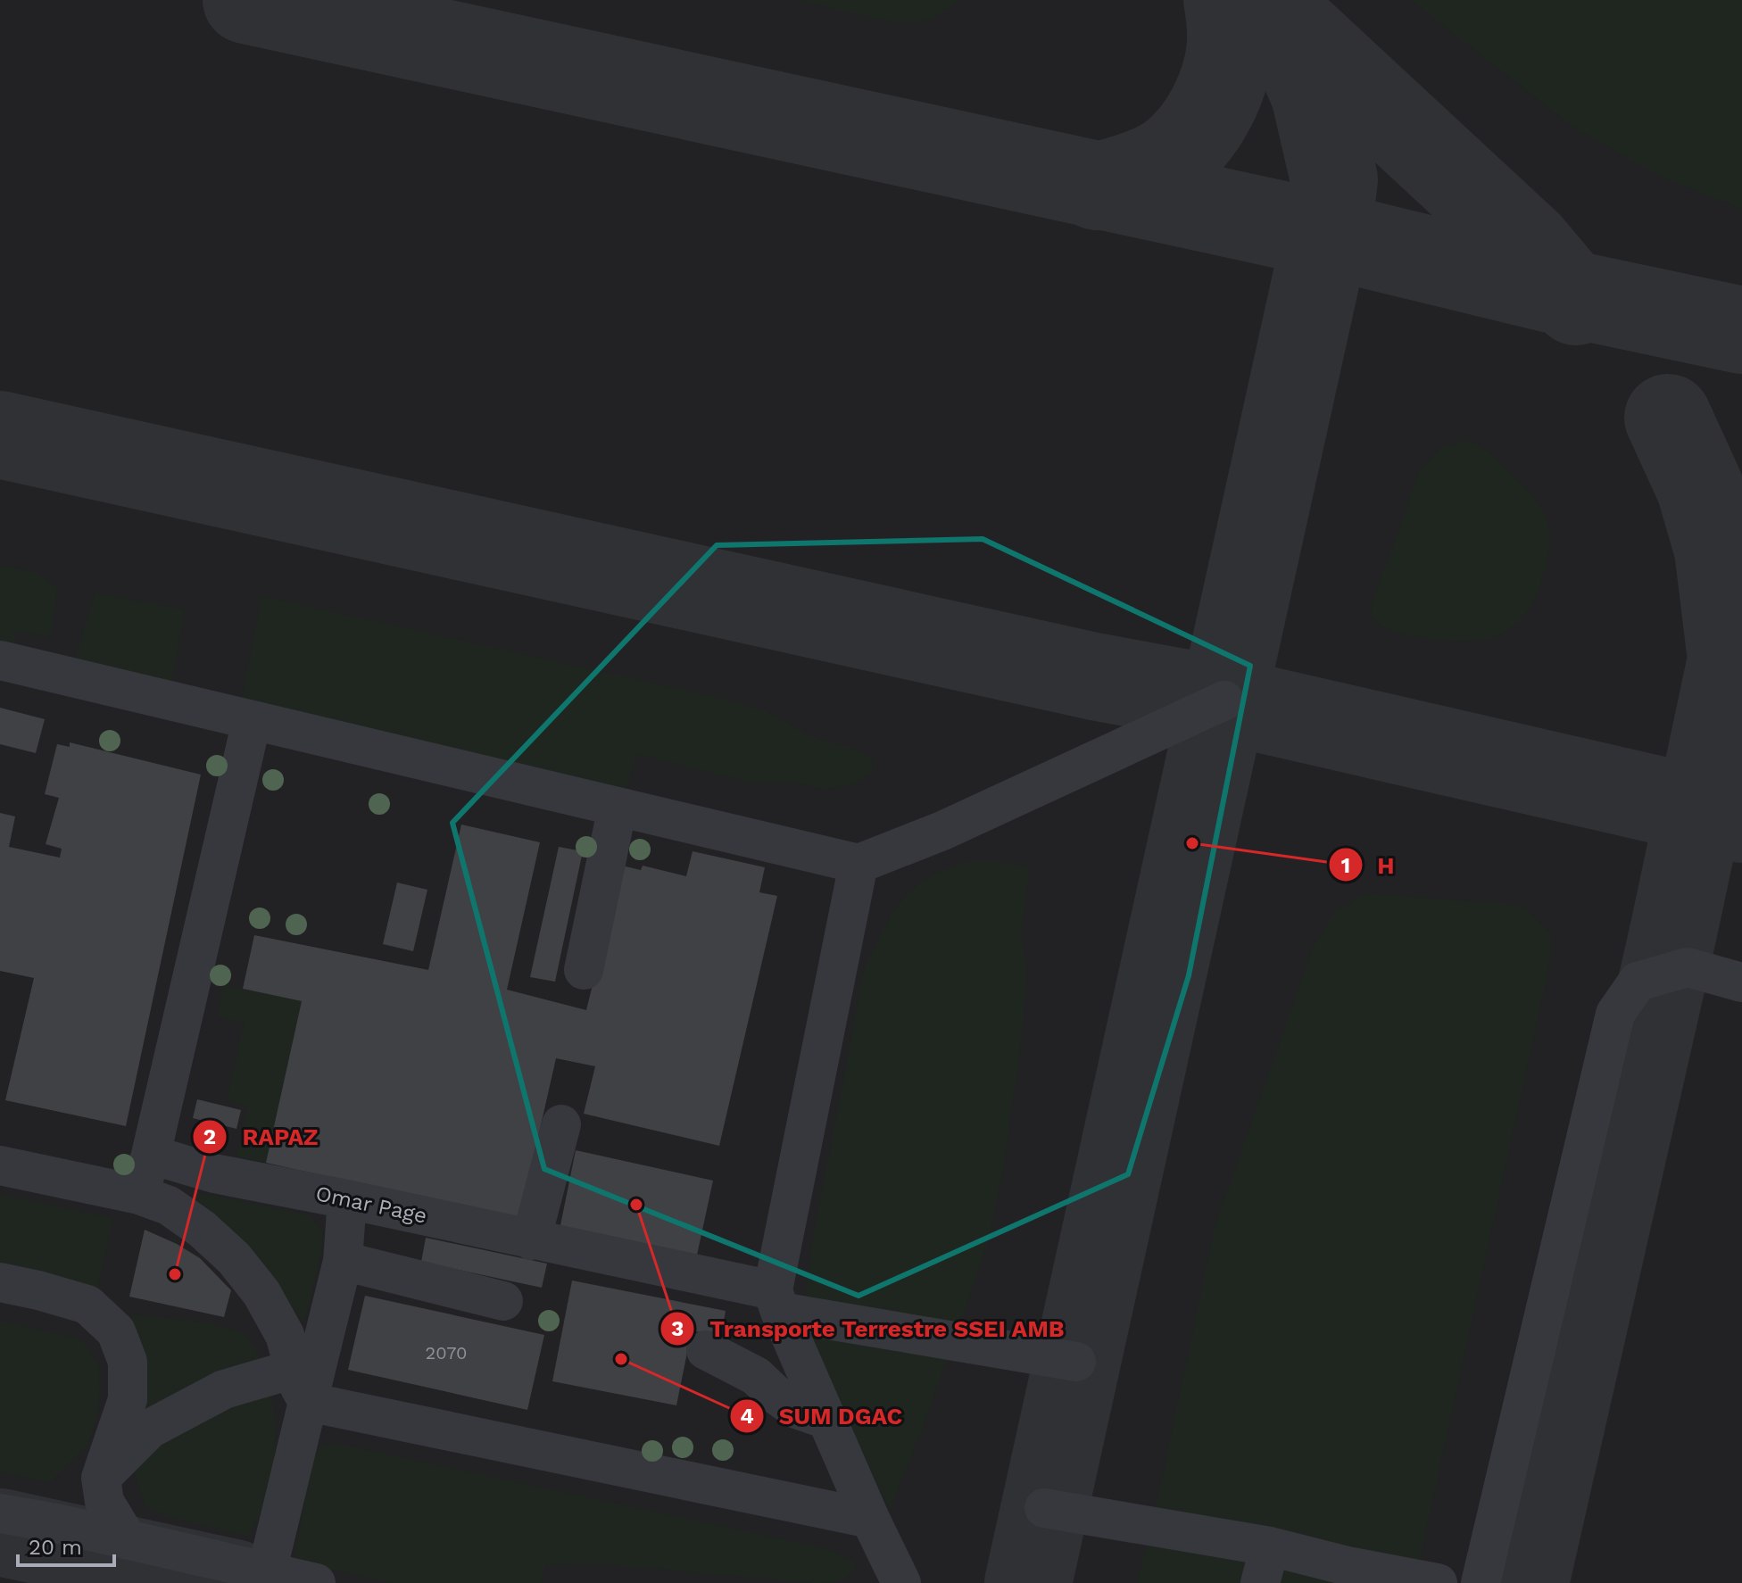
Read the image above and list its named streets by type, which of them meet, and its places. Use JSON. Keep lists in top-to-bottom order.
{
  "streets": {
    "lane": ["Omar Page"]
  },
  "places": [
    "H",
    "Transporte Terrestre SSEI AMB",
    "RAPAZ",
    "SUM DGAC"
  ],
  "house_numbers": ["2070"],
  "scale_bar": "20 m"
}
